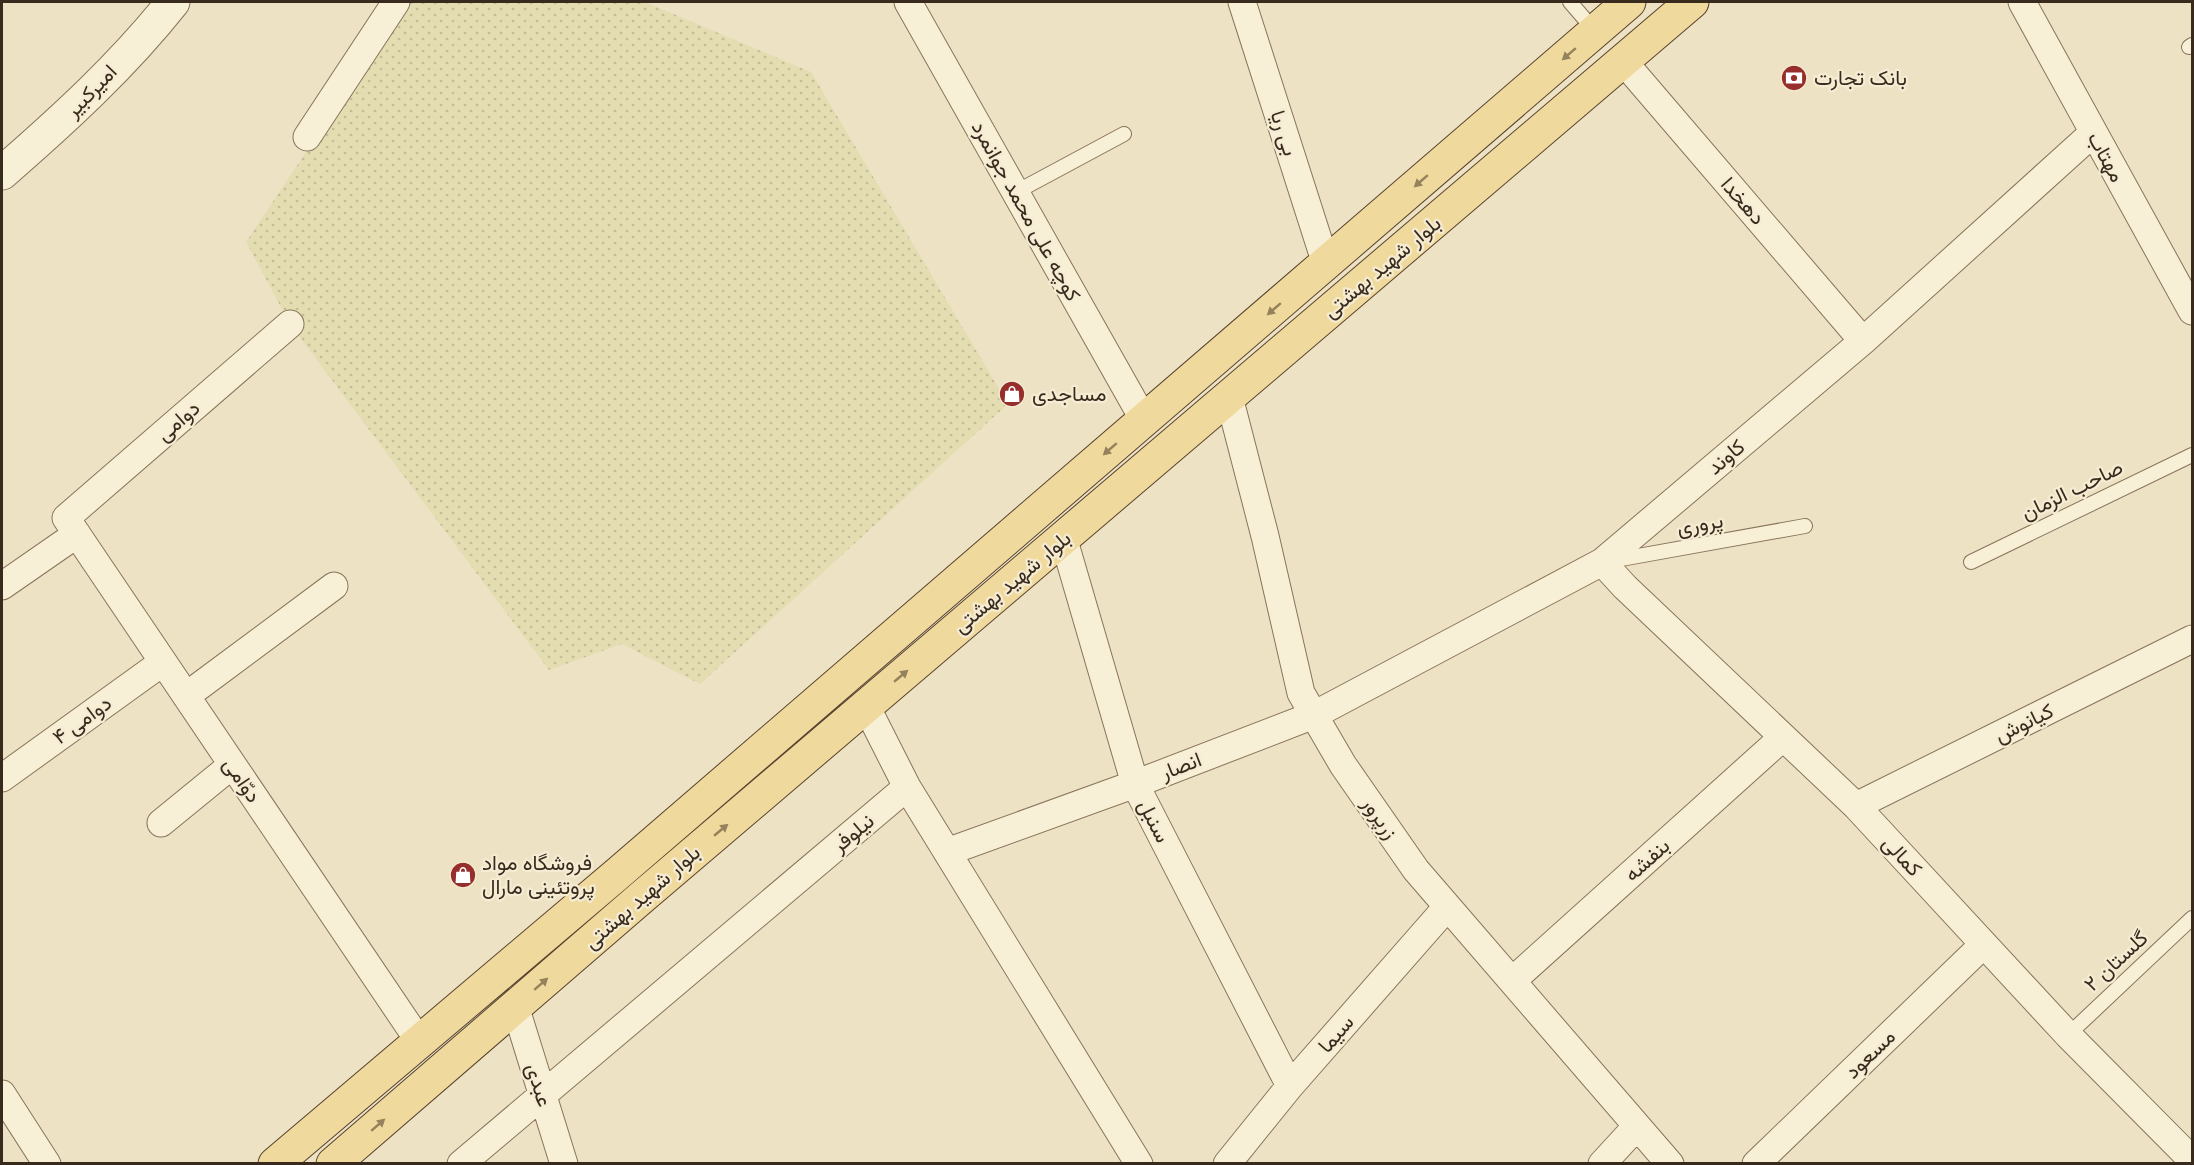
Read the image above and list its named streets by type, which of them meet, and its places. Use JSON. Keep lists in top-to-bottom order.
{
  "streets": {
    "main road": ["بلوار شهید بهشتی"],
    "street": [
      "امیرکبیر",
      "بی ریا",
      "مهتاب",
      "دهخدا",
      "کوچه علی محمد جوانمرد",
      "دوامی",
      "کاوند",
      "دوامی ۴",
      "کیانوش",
      "انصار",
      "دوّامی",
      "زرپرور",
      "سنبل",
      "نیلوفر",
      "کمالی",
      "بنفشه",
      "سیما",
      "مسعود",
      "عبدی"
    ],
    "lane": ["صاحب الزمان", "پروری", "گلستان ۲"]
  },
  "crossings": [
    ["بی ریا", "بلوار شهید بهشتی"],
    ["مهتاب", "کاوند"],
    ["دهخدا", "بلوار شهید بهشتی"],
    ["دهخدا", "کاوند"],
    ["کوچه علی محمد جوانمرد", "بلوار شهید بهشتی"],
    ["بلوار شهید بهشتی", "دوّامی"],
    ["بلوار شهید بهشتی", "زرپرور"],
    ["بلوار شهید بهشتی", "سنبل"],
    ["بلوار شهید بهشتی", "عبدی"],
    ["دوامی", "دوّامی"],
    ["کاوند", "پروری"],
    ["کاوند", "انصار"],
    ["کاوند", "زرپرور"],
    ["کاوند", "کمالی"],
    ["پروری", "کمالی"],
    ["دوامی ۴", "دوّامی"],
    ["کیانوش", "کمالی"],
    ["انصار", "زرپرور"],
    ["انصار", "سنبل"],
    ["زرپرور", "بنفشه"],
    ["زرپرور", "سیما"],
    ["سنبل", "سیما"],
    ["نیلوفر", "عبدی"],
    ["کمالی", "بنفشه"],
    ["کمالی", "گلستان ۲"],
    ["کمالی", "مسعود"]
  ],
  "places": {
    "bank": ["بانک تجارت"],
    "shop": ["مساجدی", "فروشگاه مواد پروتئینی مارال"]
  }
}
